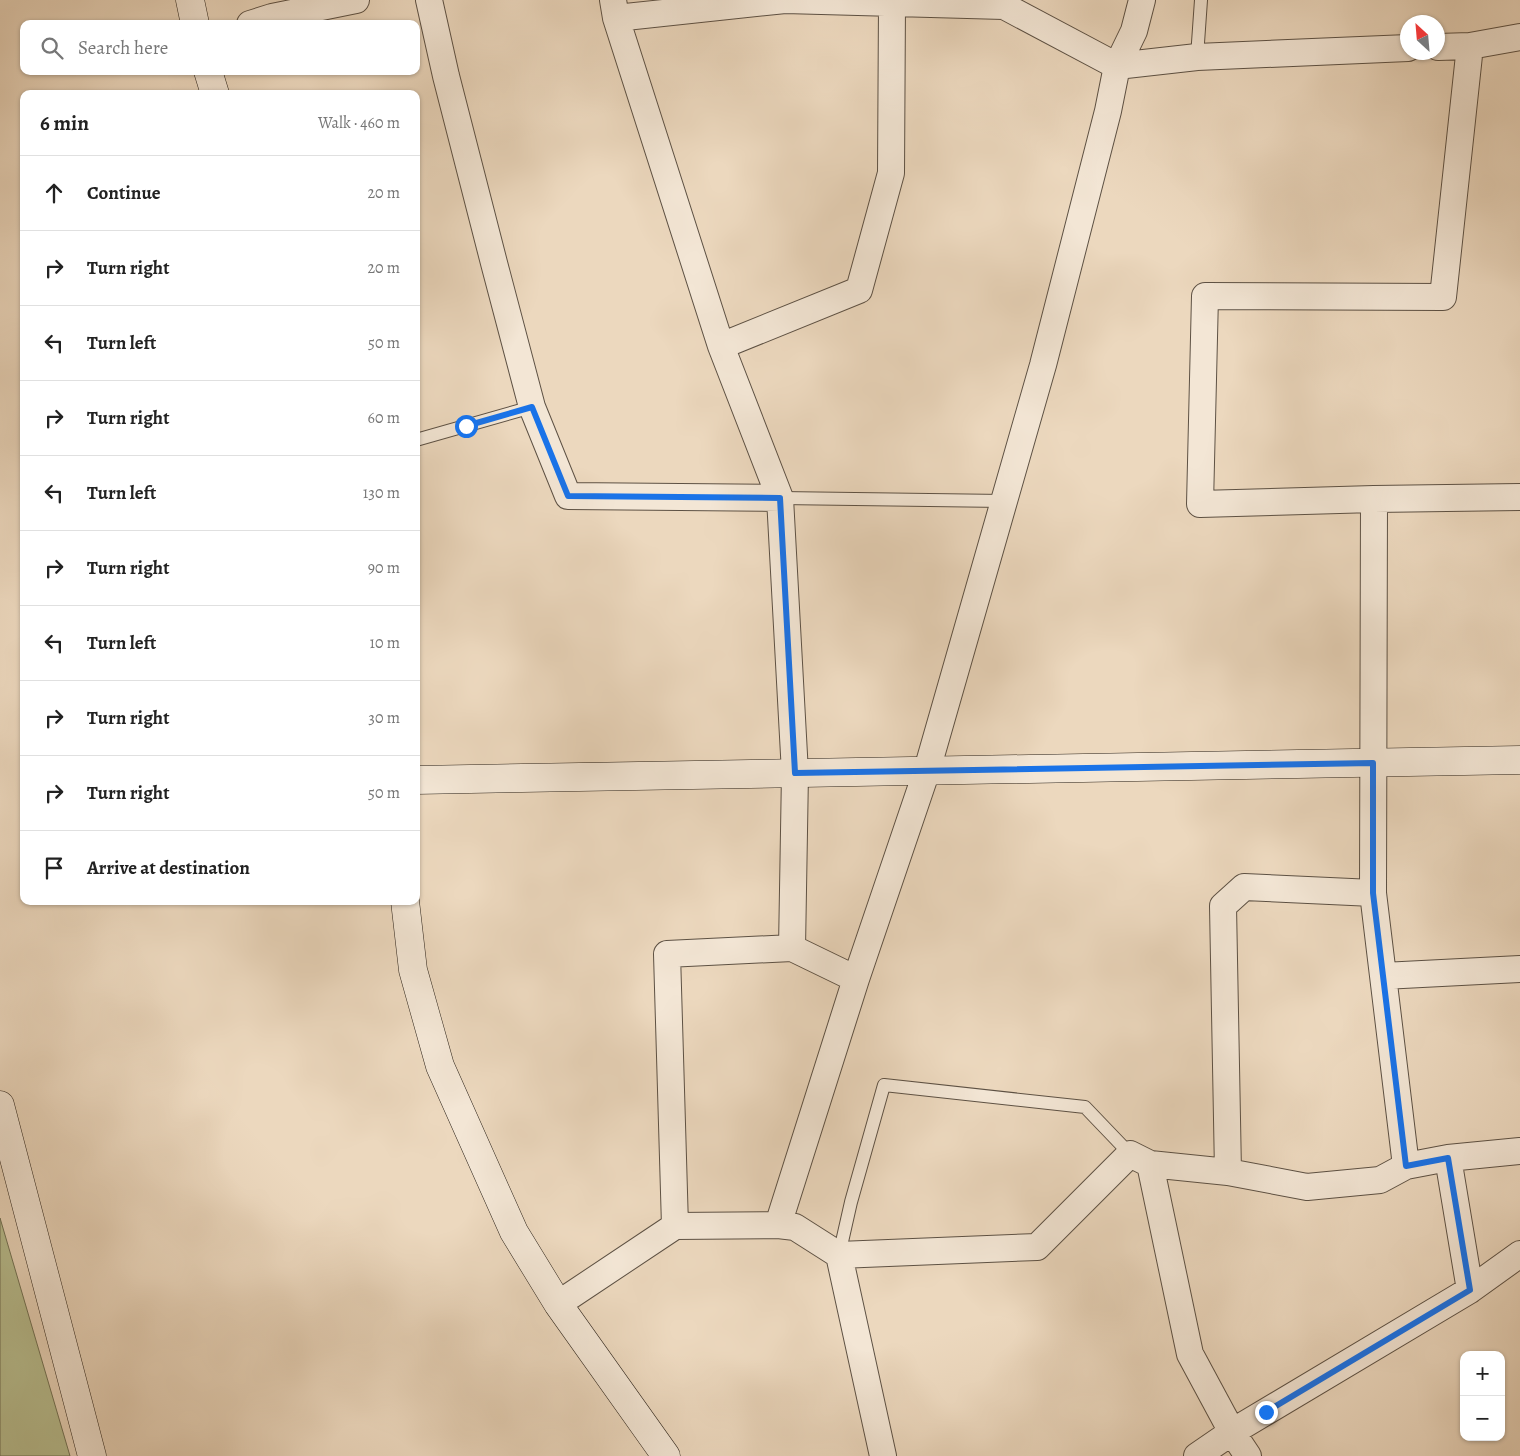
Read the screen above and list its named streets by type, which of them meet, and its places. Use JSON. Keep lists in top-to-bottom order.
{
  "north": "top left",
  "page": {
    "search": "Search here",
    "heading": ["6 min", "Walk · 460 m"],
    "list": [
      ["Continue", "20 m"],
      ["Turn right", "20 m"],
      ["Turn left", "50 m"],
      ["Turn right", "60 m"],
      ["Turn left", "130 m"],
      ["Turn right", "90 m"],
      ["Turn left", "10 m"],
      ["Turn right", "30 m"],
      ["Turn right", "50 m"],
      "Arrive at destination"
    ],
    "map_buttons": ["+", "−"]
  }
}
